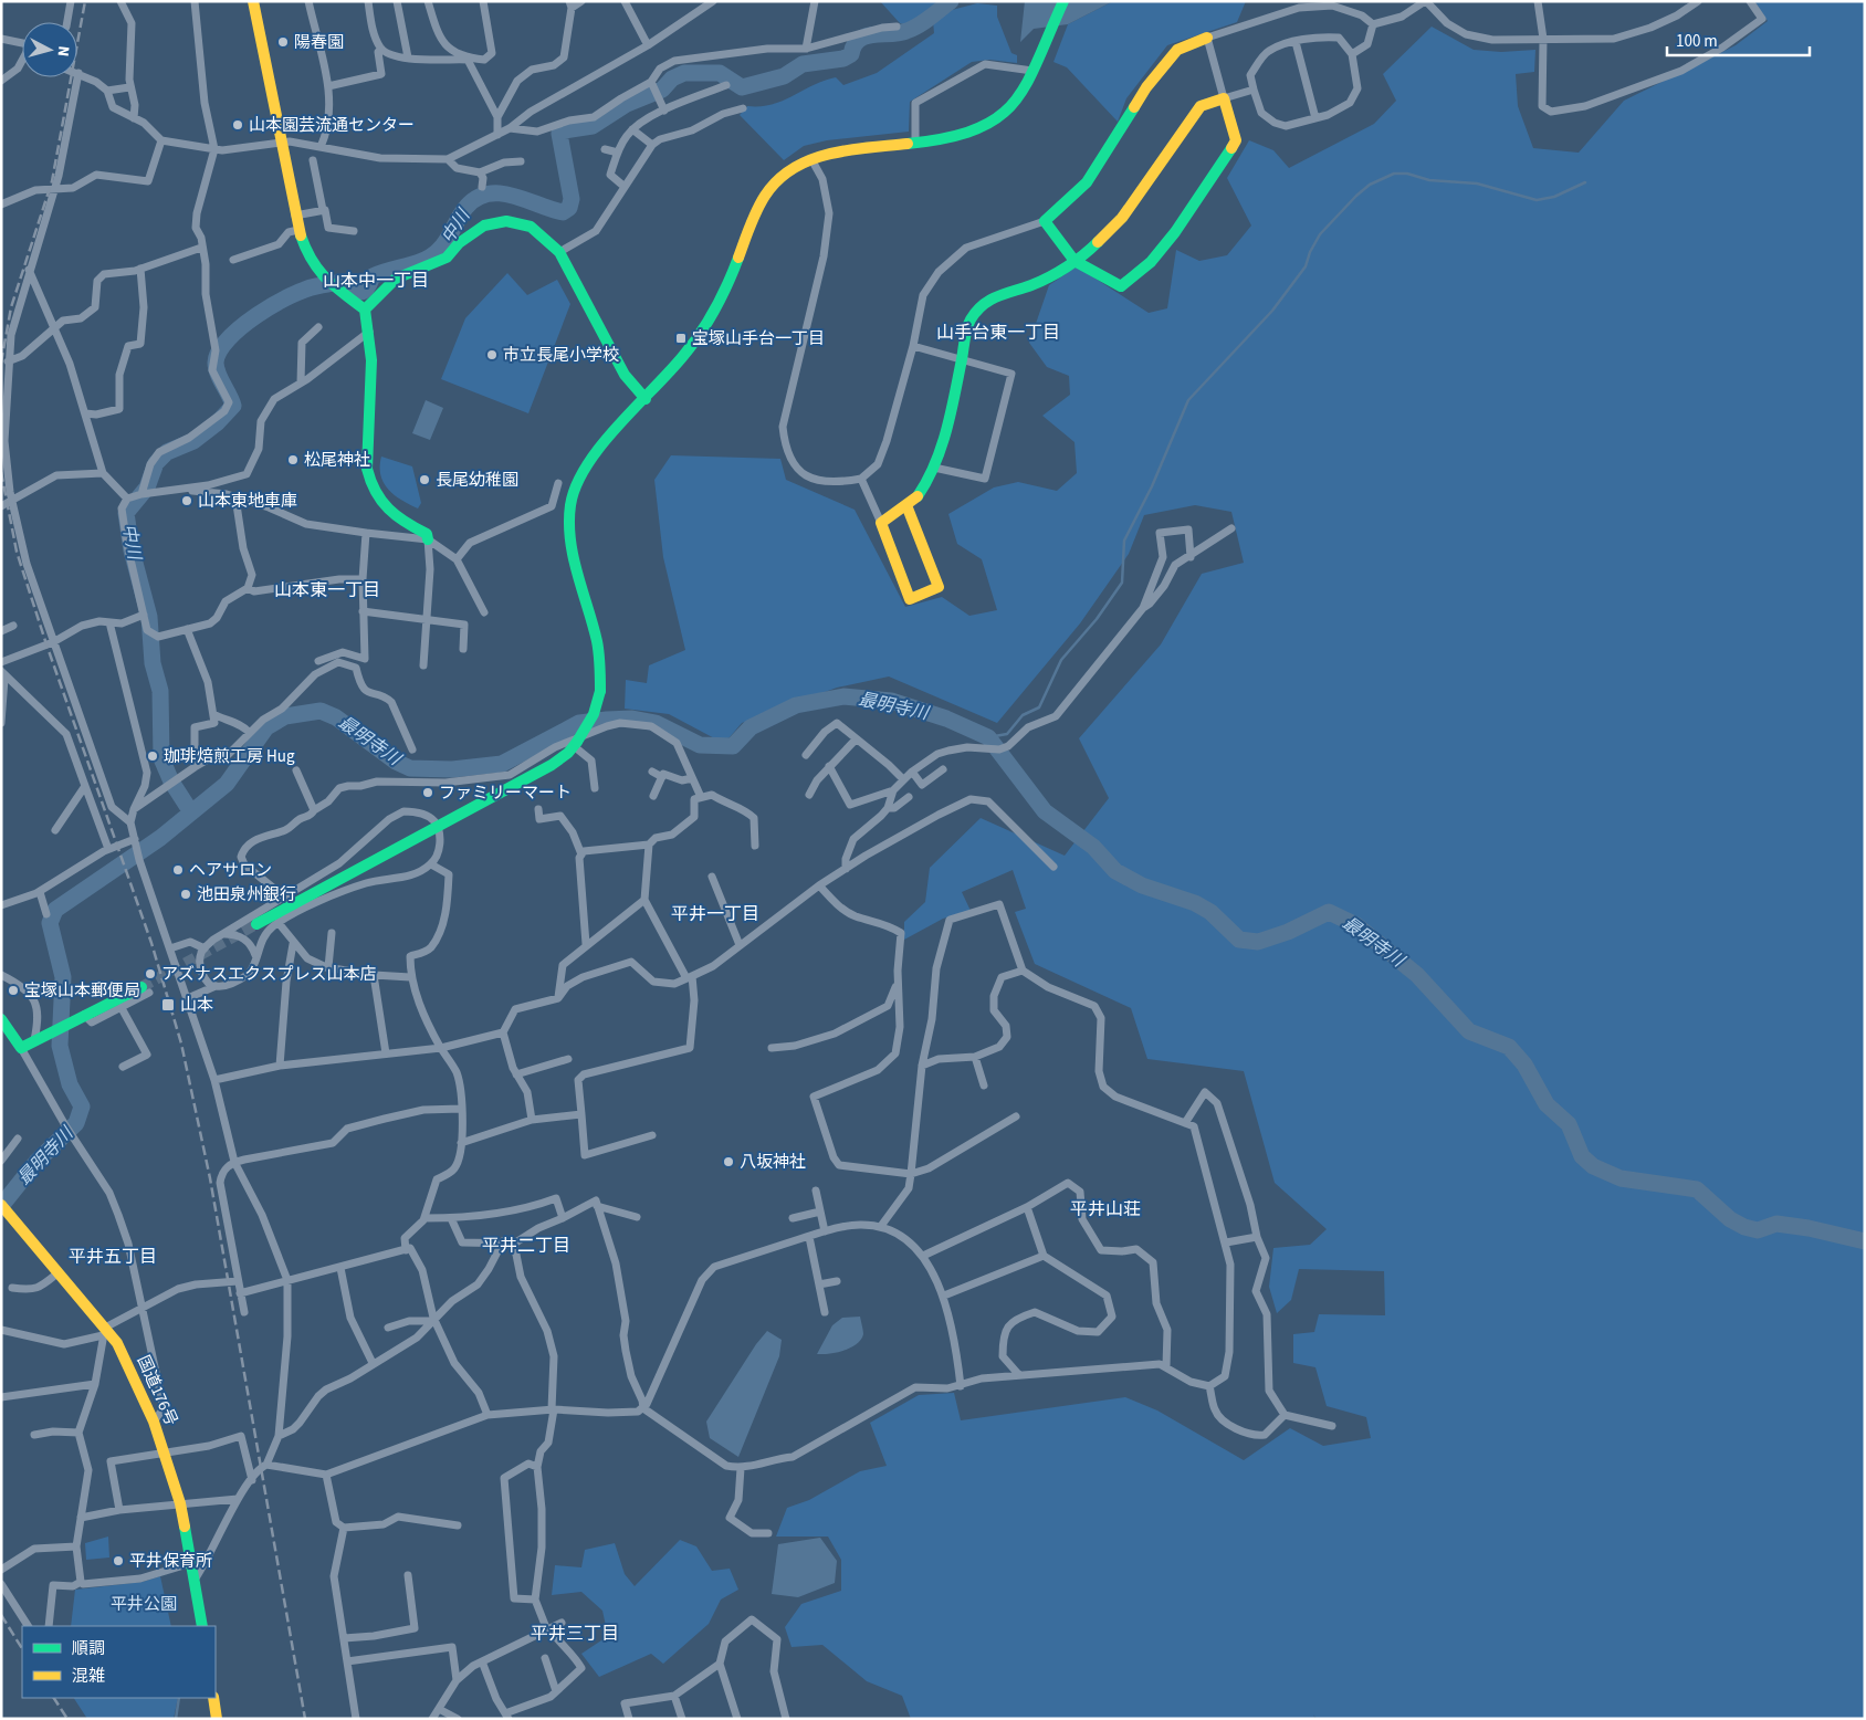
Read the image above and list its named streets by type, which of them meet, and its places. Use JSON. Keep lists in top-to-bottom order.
{
  "streets": {
    "main road": ["国道176号"]
  },
  "districts": [
    "山本中一丁目",
    "山手台東一丁目",
    "山本東一丁目",
    "平井一丁目",
    "平井山荘",
    "平井二丁目",
    "平井五丁目",
    "平井三丁目"
  ],
  "water": ["中川", "最明寺川"],
  "parks": ["平井公園"],
  "places": {
    "other": [
      "陽春園",
      "山本園芸流通センター",
      "市立長尾小学校",
      "松尾神社",
      "長尾幼稚園",
      "山本東地車庫",
      "珈琲焙煎工房 Hug",
      "ファミリーマート",
      "ヘアサロン",
      "池田泉州銀行",
      "アズナスエクスプレス山本店",
      "宝塚山本郵便局",
      "八坂神社",
      "平井保育所"
    ],
    "transit": ["宝塚山手台一丁目", "山本"]
  },
  "legend": ["順調", "混雑"],
  "scale_bar": "100 m",
  "north": "right"
}
